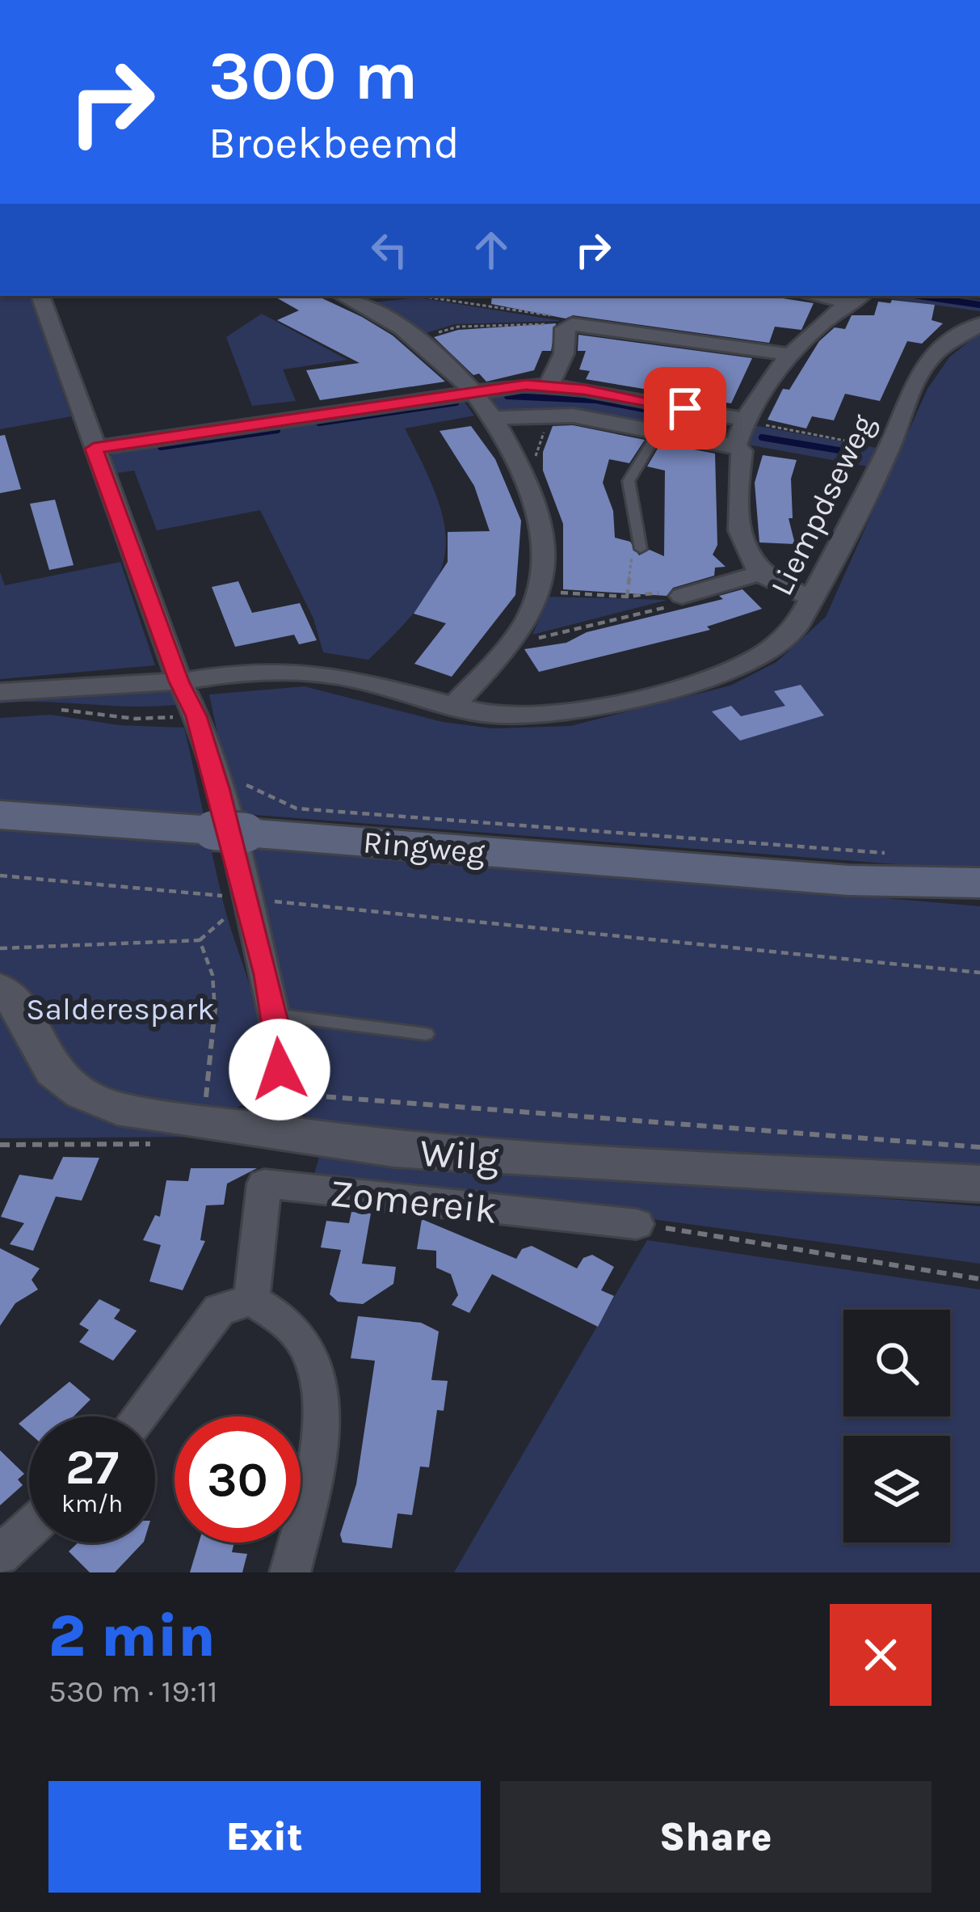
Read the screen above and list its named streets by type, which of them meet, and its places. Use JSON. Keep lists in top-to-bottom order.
{
  "streets": {
    "main road": ["Ringweg"],
    "street": ["Liempdseweg", "Wilg", "Zomereik"]
  },
  "parks": ["Salderespark"],
  "page": {
    "turn": ["300 m", "Broekbeemd"],
    "speed": "27 km/h",
    "limit": "30",
    "heading": ["2 min", "530 m · 19:11"],
    "buttons": ["Exit", "Share"]
  }
}
